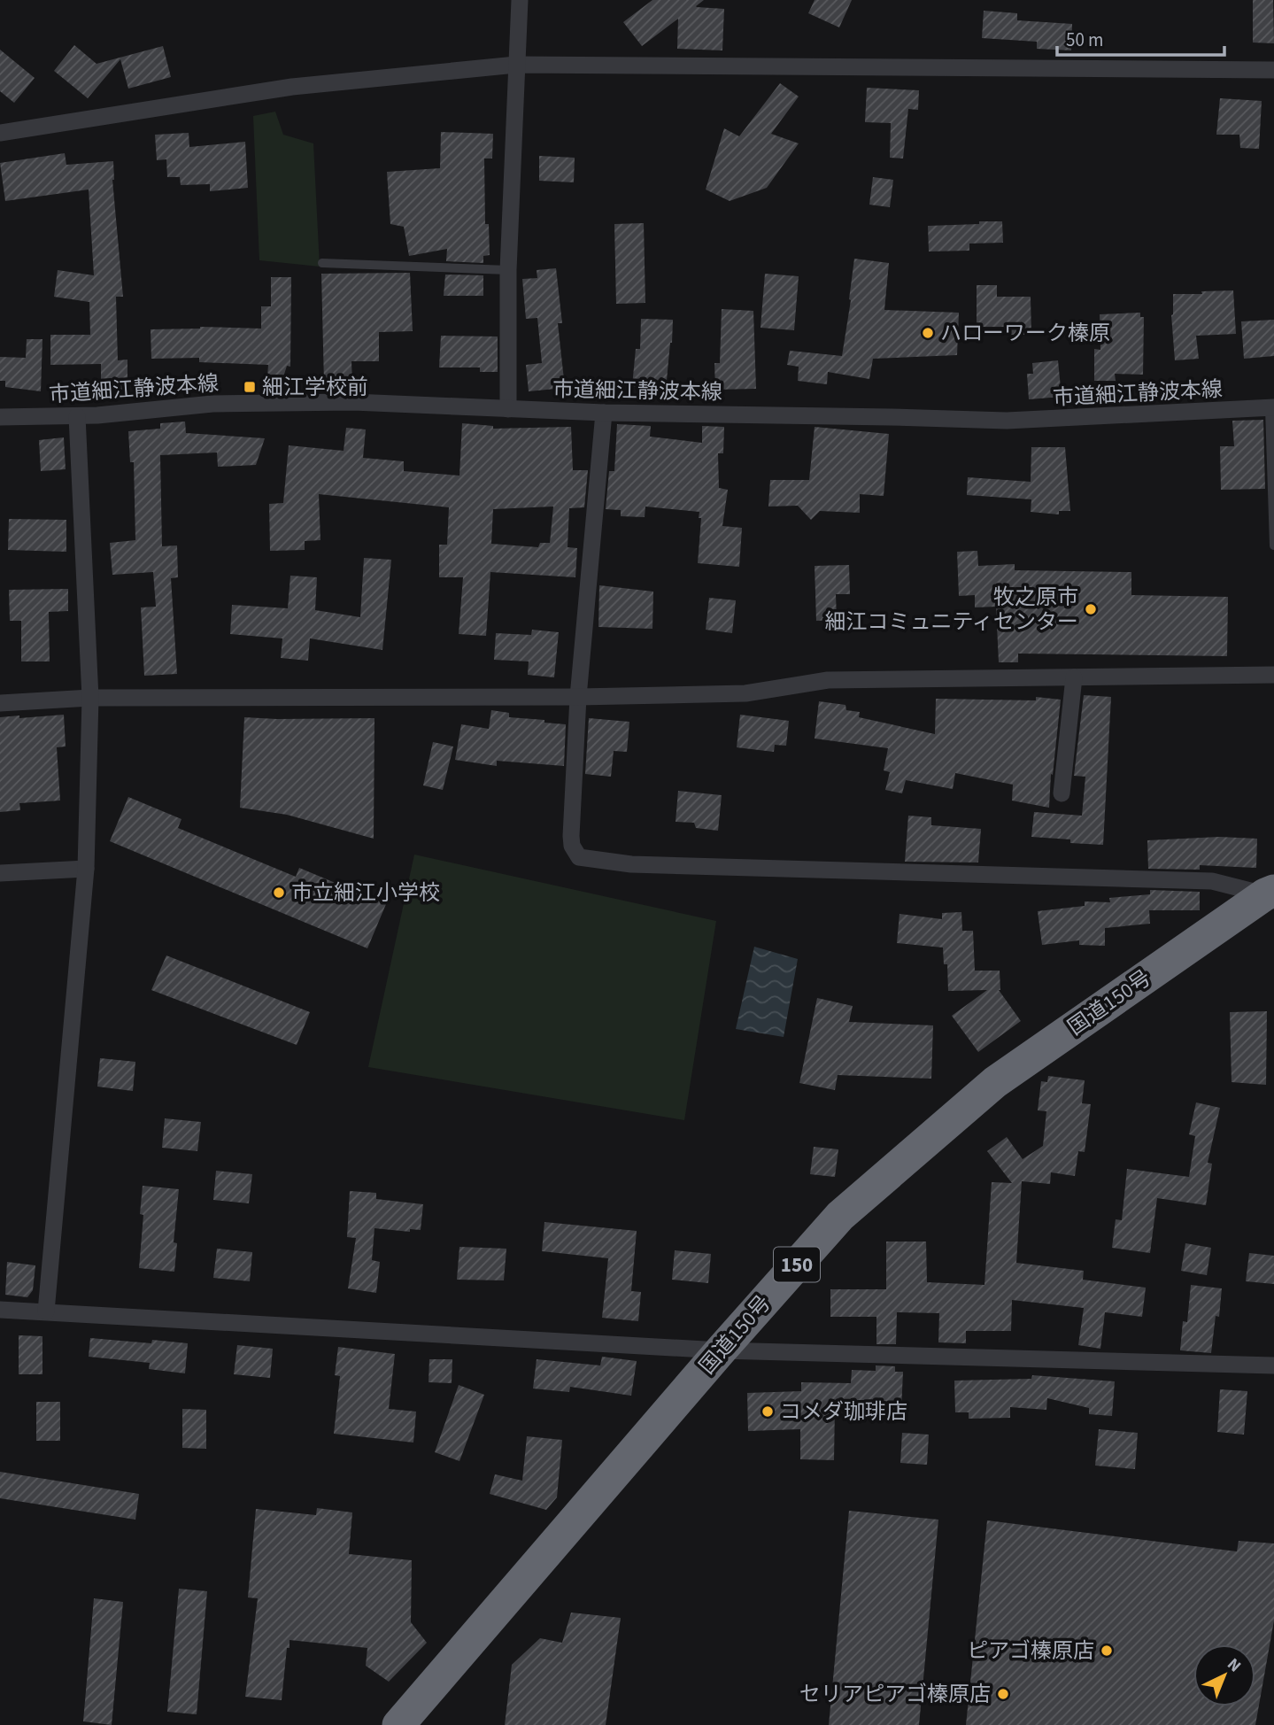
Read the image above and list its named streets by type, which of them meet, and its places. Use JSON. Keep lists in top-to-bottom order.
{
  "streets": {
    "highway": ["国道150号", "150"],
    "street": ["市道細江静波本線"]
  },
  "places": {
    "other": [
      "ハローワーク榛原",
      "牧之原市 細江コミュニティセンター",
      "市立細江小学校",
      "コメダ珈琲店",
      "ピアゴ榛原店",
      "セリアピアゴ榛原店"
    ],
    "transit": ["細江学校前"]
  },
  "scale_bar": "50 m",
  "north": "top right"
}
